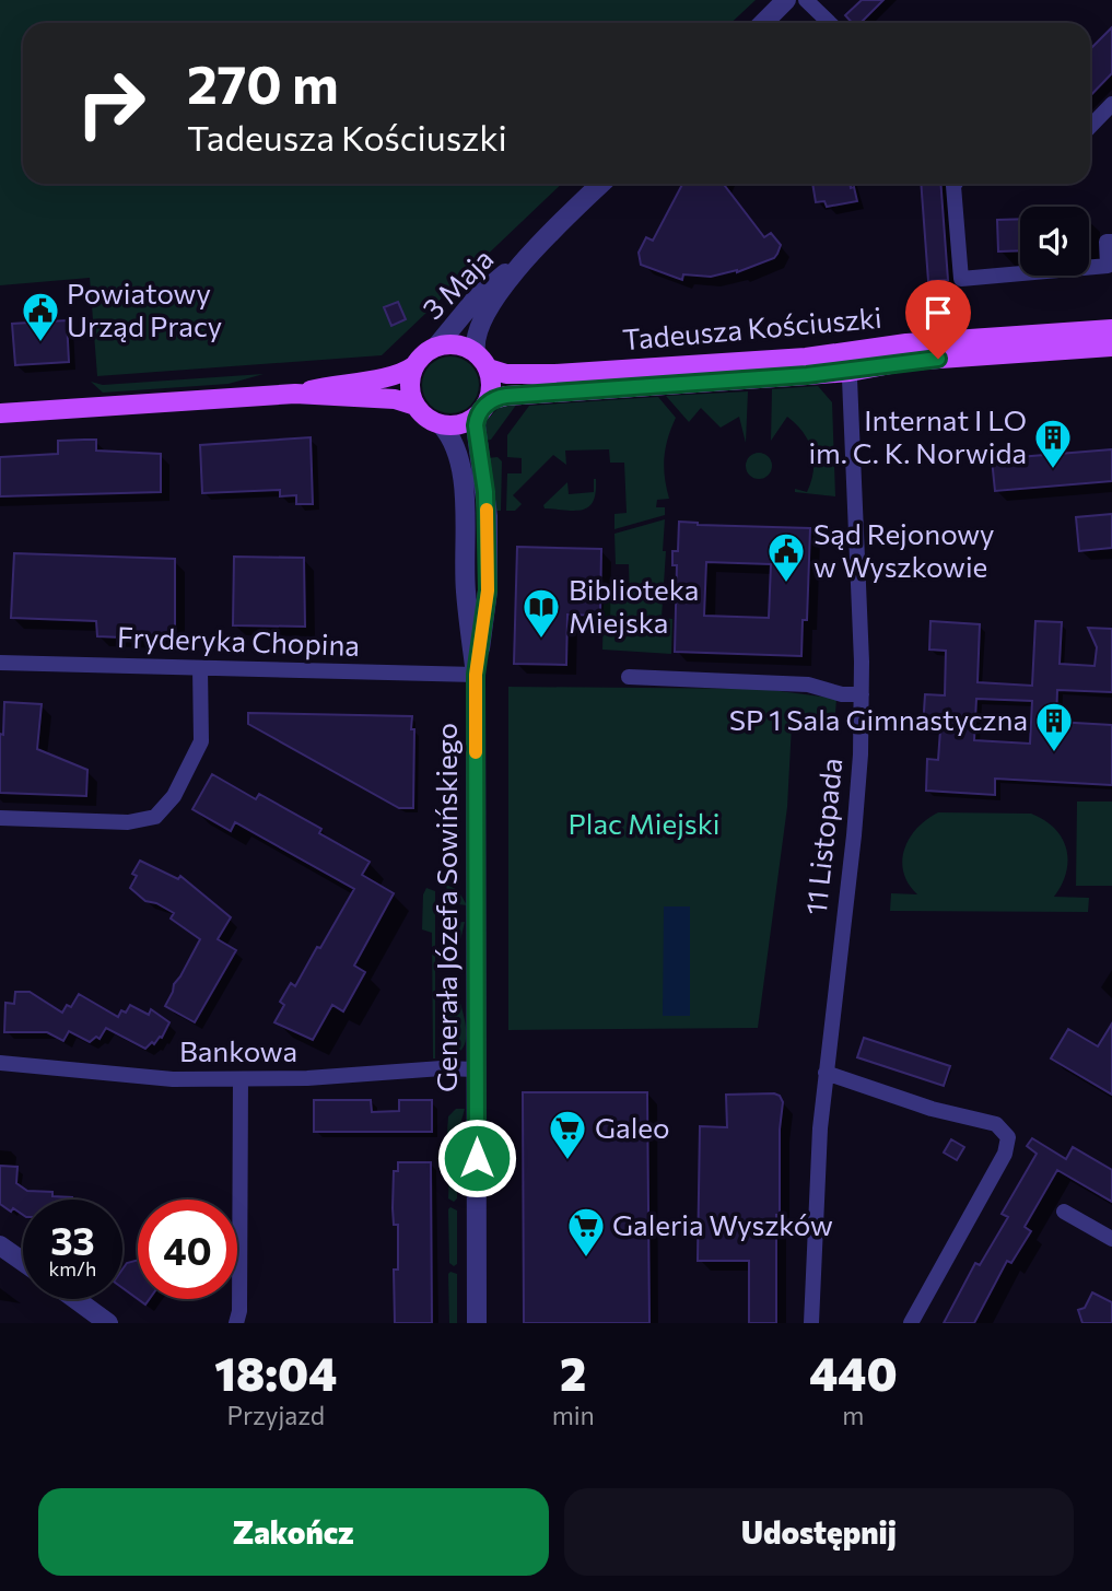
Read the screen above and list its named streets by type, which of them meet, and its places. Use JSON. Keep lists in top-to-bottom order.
{
  "streets": {
    "main road": ["Tadeusza Kościuszki"],
    "street": [
      "3 Maja",
      "Fryderyka Chopina",
      "11 Listopada",
      "Generała Józefa Sowińskiego",
      "Bankowa"
    ]
  },
  "crossings": [
    ["3 Maja", "Tadeusza Kościuszki"],
    ["3 Maja", "Generała Józefa Sowińskiego"],
    ["Tadeusza Kościuszki", "11 Listopada"],
    ["Tadeusza Kościuszki", "Generała Józefa Sowińskiego"],
    ["Fryderyka Chopina", "Generała Józefa Sowińskiego"],
    ["Generała Józefa Sowińskiego", "Bankowa"]
  ],
  "parks": ["Plac Miejski"],
  "places": {
    "public building": ["Powiatowy Urząd Pracy", "Sąd Rejonowy w Wyszkowie"],
    "building": ["Internat I LO im. C. K. Norwida", "SP 1 Sala Gimnastyczna"],
    "library": ["Biblioteka Miejska"],
    "supermarket": ["Galeo", "Galeria Wyszków"]
  },
  "page": {
    "turn": ["270 m", "Tadeusza Kościuszki"],
    "speed": "33 km/h",
    "limit": "40",
    "eta": [
      "18:04",
      "Przyjazd",
      "2",
      "min",
      "440",
      "m"
    ],
    "buttons": ["Zakończ", "Udostępnij"]
  }
}
